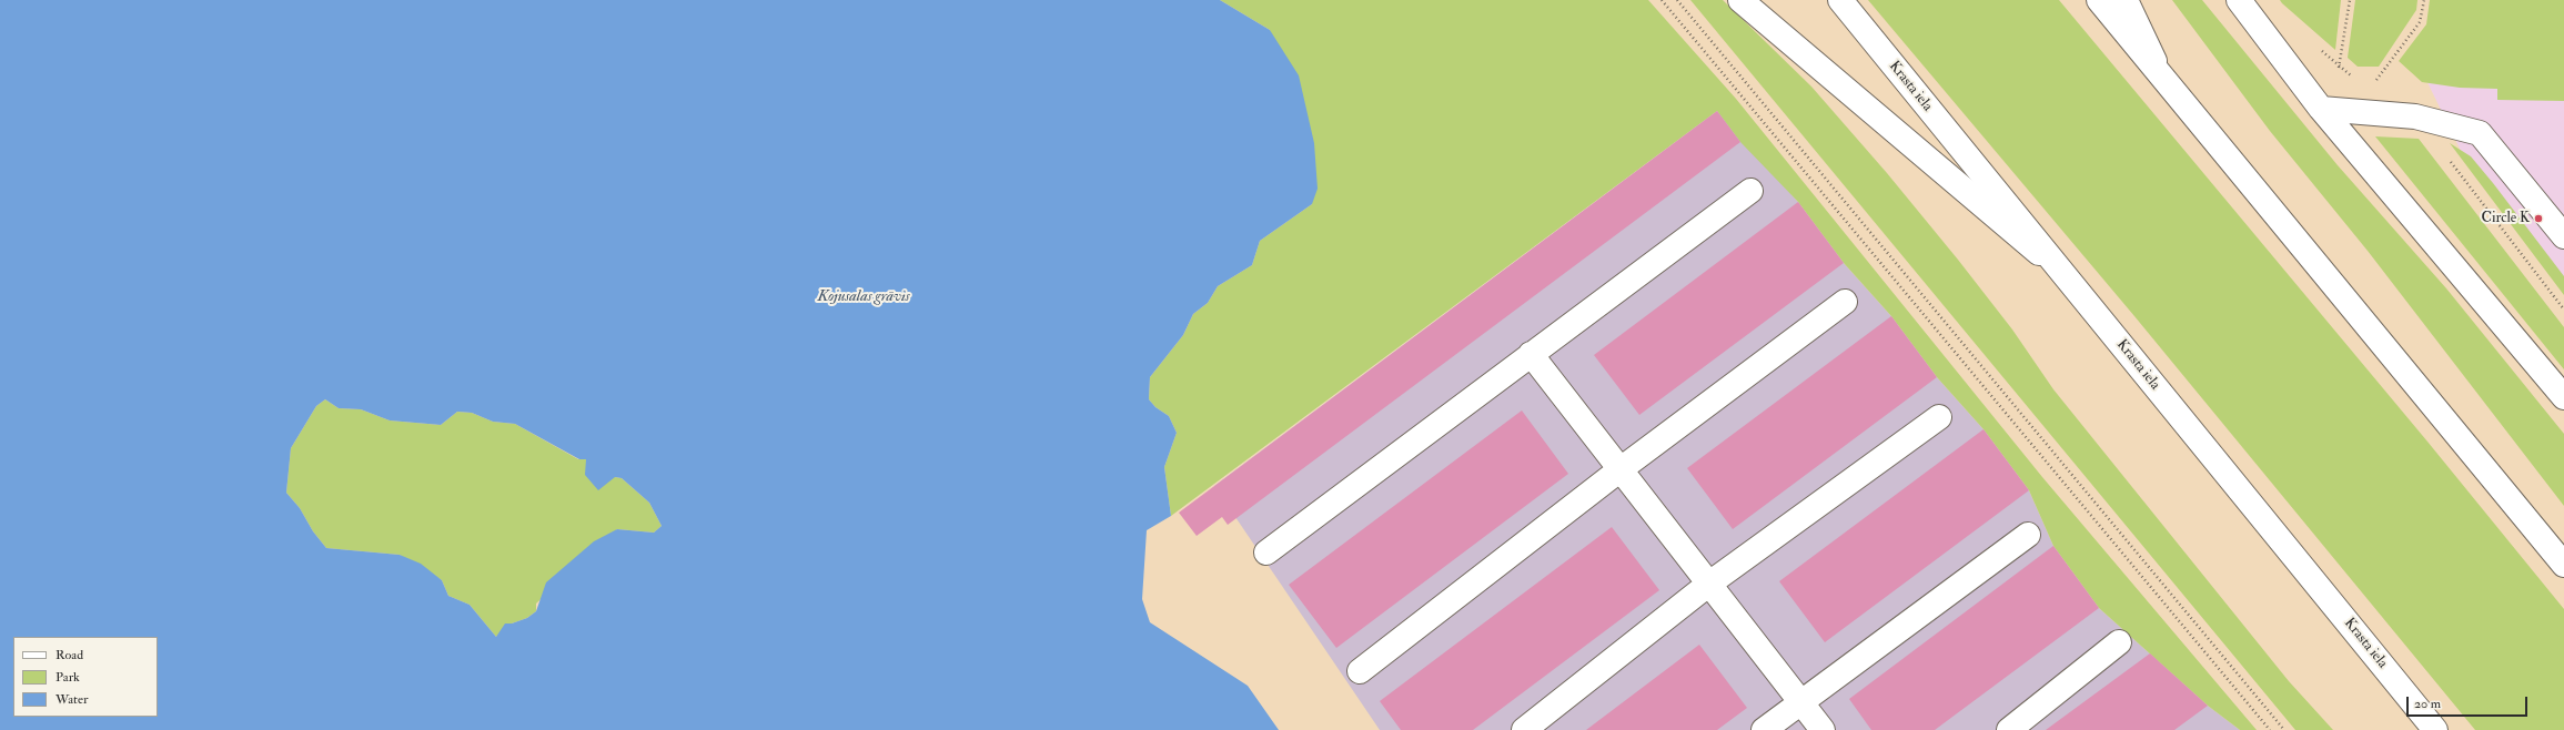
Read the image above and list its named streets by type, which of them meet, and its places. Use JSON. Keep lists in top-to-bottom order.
{
  "streets": {
    "main road": ["Krasta iela"]
  },
  "water": ["Kojusalas grāvis"],
  "places": ["Circle K"],
  "legend": ["Road", "Park", "Water"],
  "scale_bar": "20 m"
}
